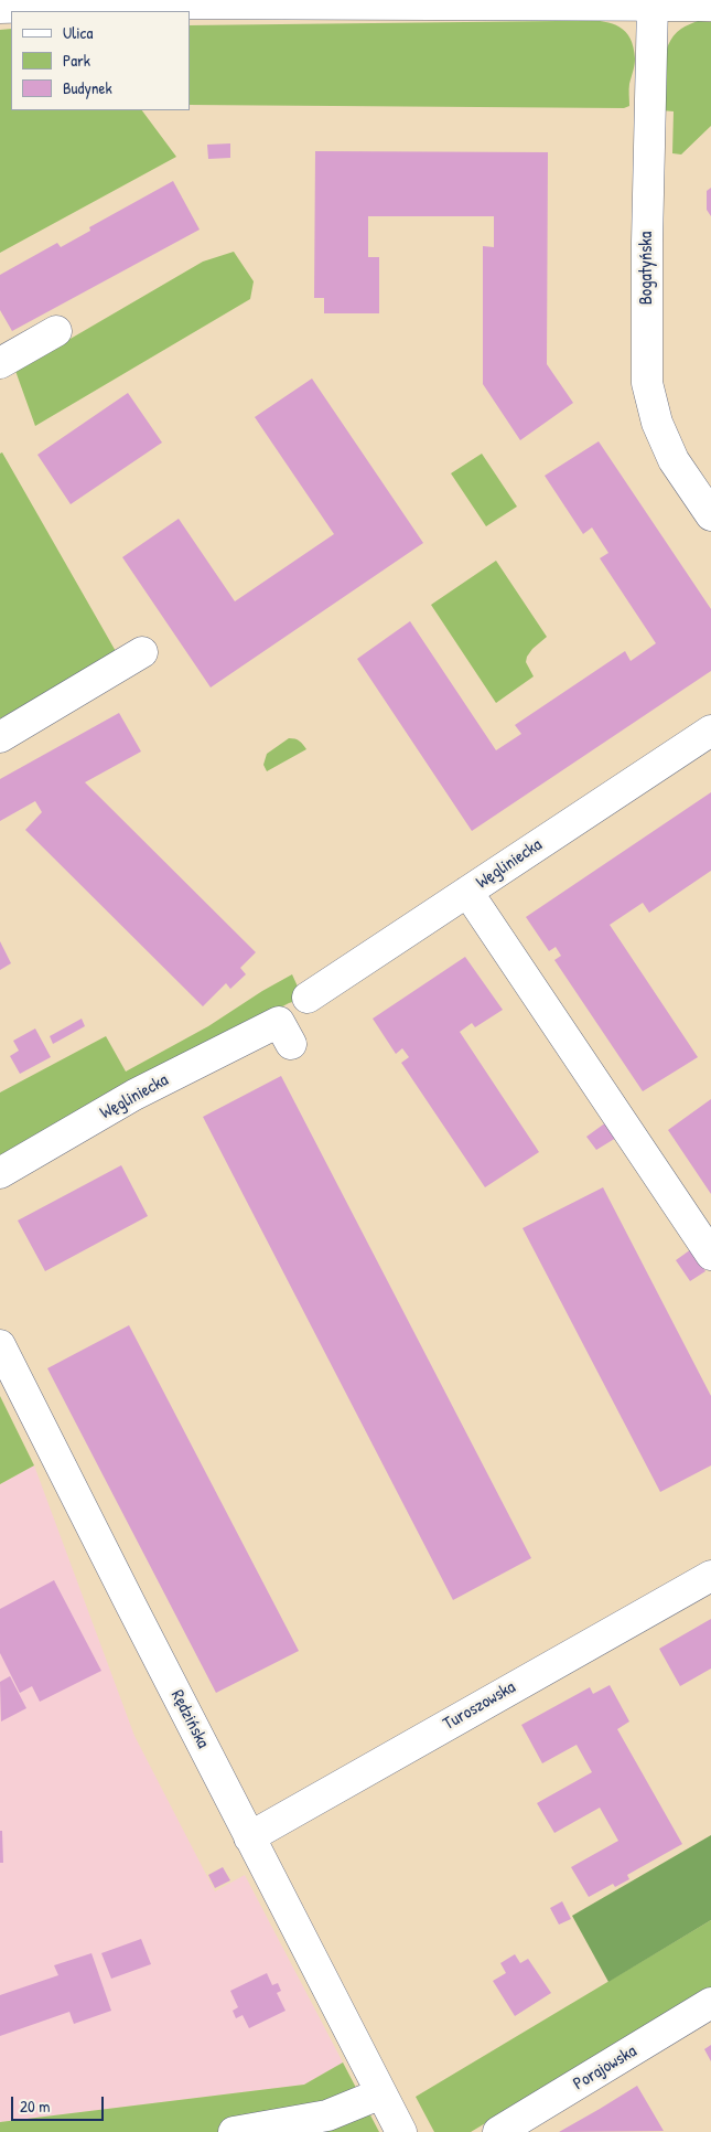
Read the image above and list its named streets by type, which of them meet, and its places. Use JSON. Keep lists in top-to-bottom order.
{
  "streets": {
    "street": [
      "Bogatyńska",
      "Węgliniecka",
      "Turoszowska",
      "Rędzińska",
      "Porajowska"
    ]
  },
  "crossings": [
    ["Turoszowska", "Rędzińska"]
  ],
  "legend": ["Ulica", "Park", "Budynek"],
  "scale_bar": "20 m"
}
